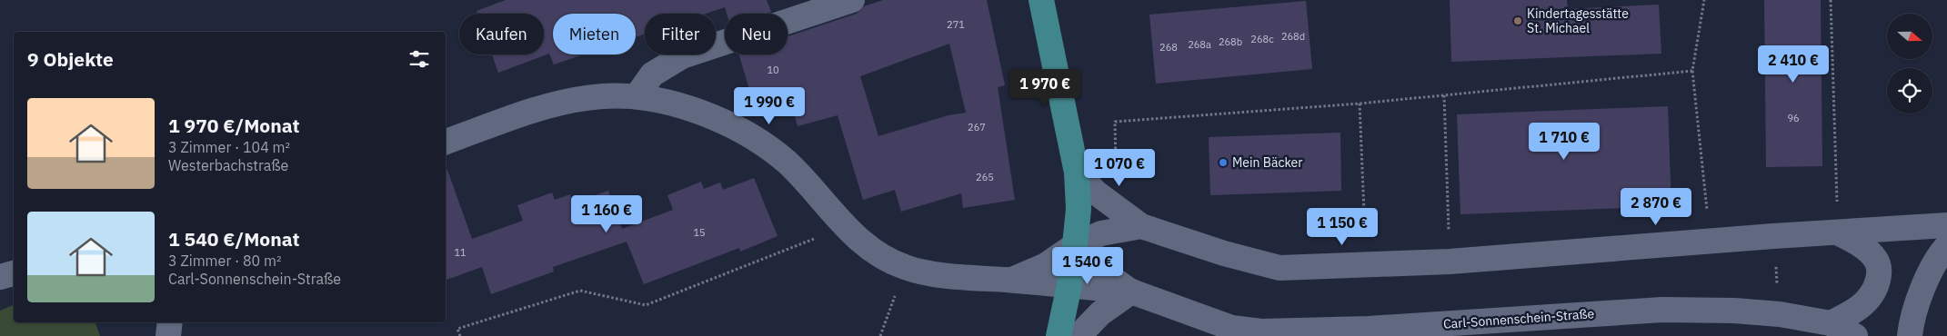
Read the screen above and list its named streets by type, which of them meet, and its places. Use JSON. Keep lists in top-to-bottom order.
{
  "streets": {
    "street": ["Carl-Sonnenschein-Straße"]
  },
  "places": ["Kindertagesstätte St. Michael", "Mein Bäcker"],
  "house_numbers": [
    "271",
    "268d",
    "268c",
    "268b",
    "268a",
    "268",
    "10",
    "96",
    "267",
    "265",
    "15",
    "11"
  ],
  "north": "right",
  "page": {
    "chip": [
      "Kaufen",
      "Mieten",
      "Filter",
      "Neu"
    ],
    "heading": "9 Objekte",
    "price": [
      "2 410 €",
      "1 970 €",
      "1 990 €",
      "1 710 €",
      "1 070 €",
      "2 870 €",
      "1 160 €",
      "1 150 €",
      "1 540 €"
    ],
    "list": [
      {
        "name": "1 970 €/Monat",
        "note": "3 Zimmer · 104 m² · Westerbachstraße"
      },
      {
        "name": "1 540 €/Monat",
        "note": "3 Zimmer · 80 m² · Carl-Sonnenschein-Straße"
      }
    ]
  }
}
